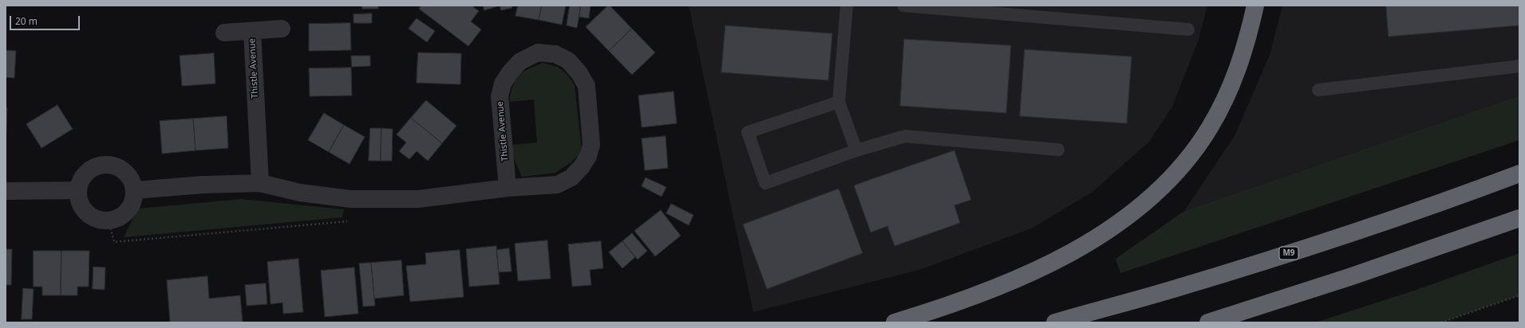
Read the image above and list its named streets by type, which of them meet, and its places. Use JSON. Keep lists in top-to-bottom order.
{
  "streets": {
    "highway": ["M9"],
    "street": ["Thistle Avenue"]
  },
  "scale_bar": "20 m"
}
